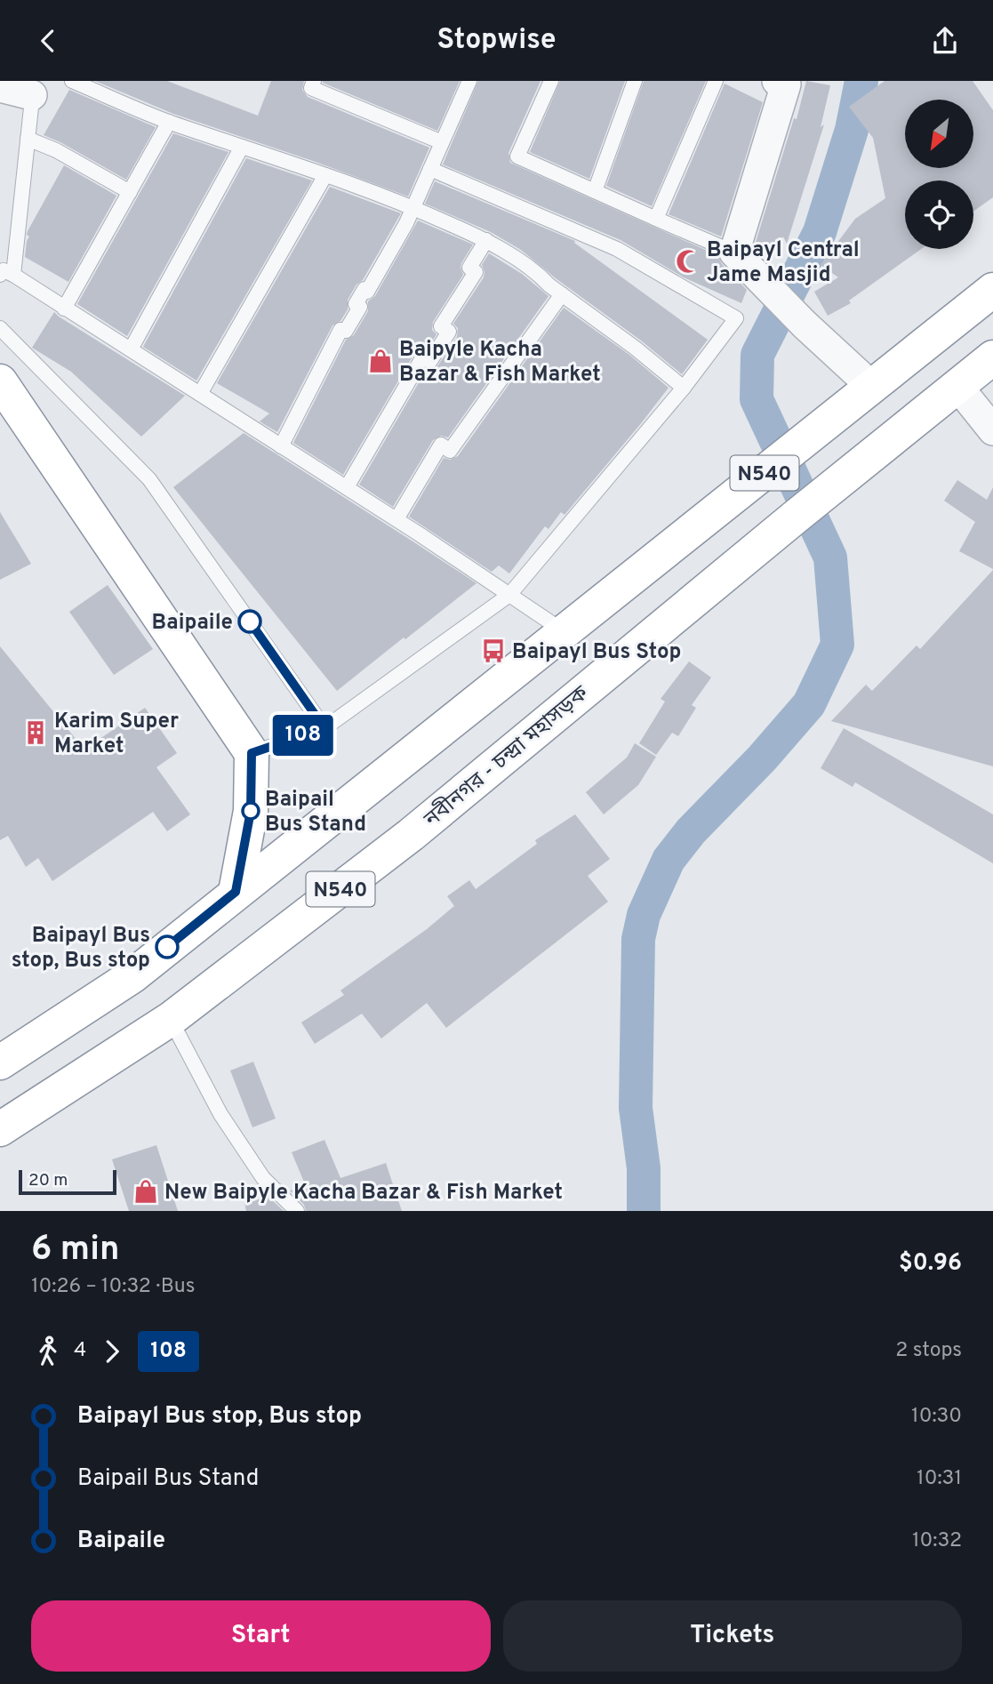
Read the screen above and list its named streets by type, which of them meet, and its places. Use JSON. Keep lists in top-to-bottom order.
{
  "streets": {
    "highway": ["N540", "নবীনগর - চন্দ্রা মহাসড়ক"]
  },
  "places": {
    "mosque": ["Baipayl Central Jame Masjid"],
    "shop": ["Baipyle Kacha Bazar & Fish Market", "New Baipyle Kacha Bazar & Fish Market"],
    "other": ["Baipaile", "Baipail Bus Stand", "Baipayl Bus stop, Bus stop"],
    "bus stop": ["Baipayl Bus Stop"],
    "building": ["Karim Super Market"]
  },
  "lines": ["bus line 108"],
  "scale_bar": "20 m",
  "north": "bottom left",
  "page": {
    "header": "Stopwise",
    "on_map": "108",
    "scale": "20 m",
    "heading": ["6 min", "10:26 – 10:32 · Bus", "$0.96"],
    "legs": ["4", "108", "2 stops"],
    "list": [
      {
        "name": "Baipayl Bus stop, Bus stop",
        "value": "10:30"
      },
      {
        "name": "Baipail Bus Stand",
        "value": "10:31"
      },
      {
        "name": "Baipaile",
        "value": "10:32"
      }
    ],
    "buttons": ["Start", "Tickets"]
  }
}
